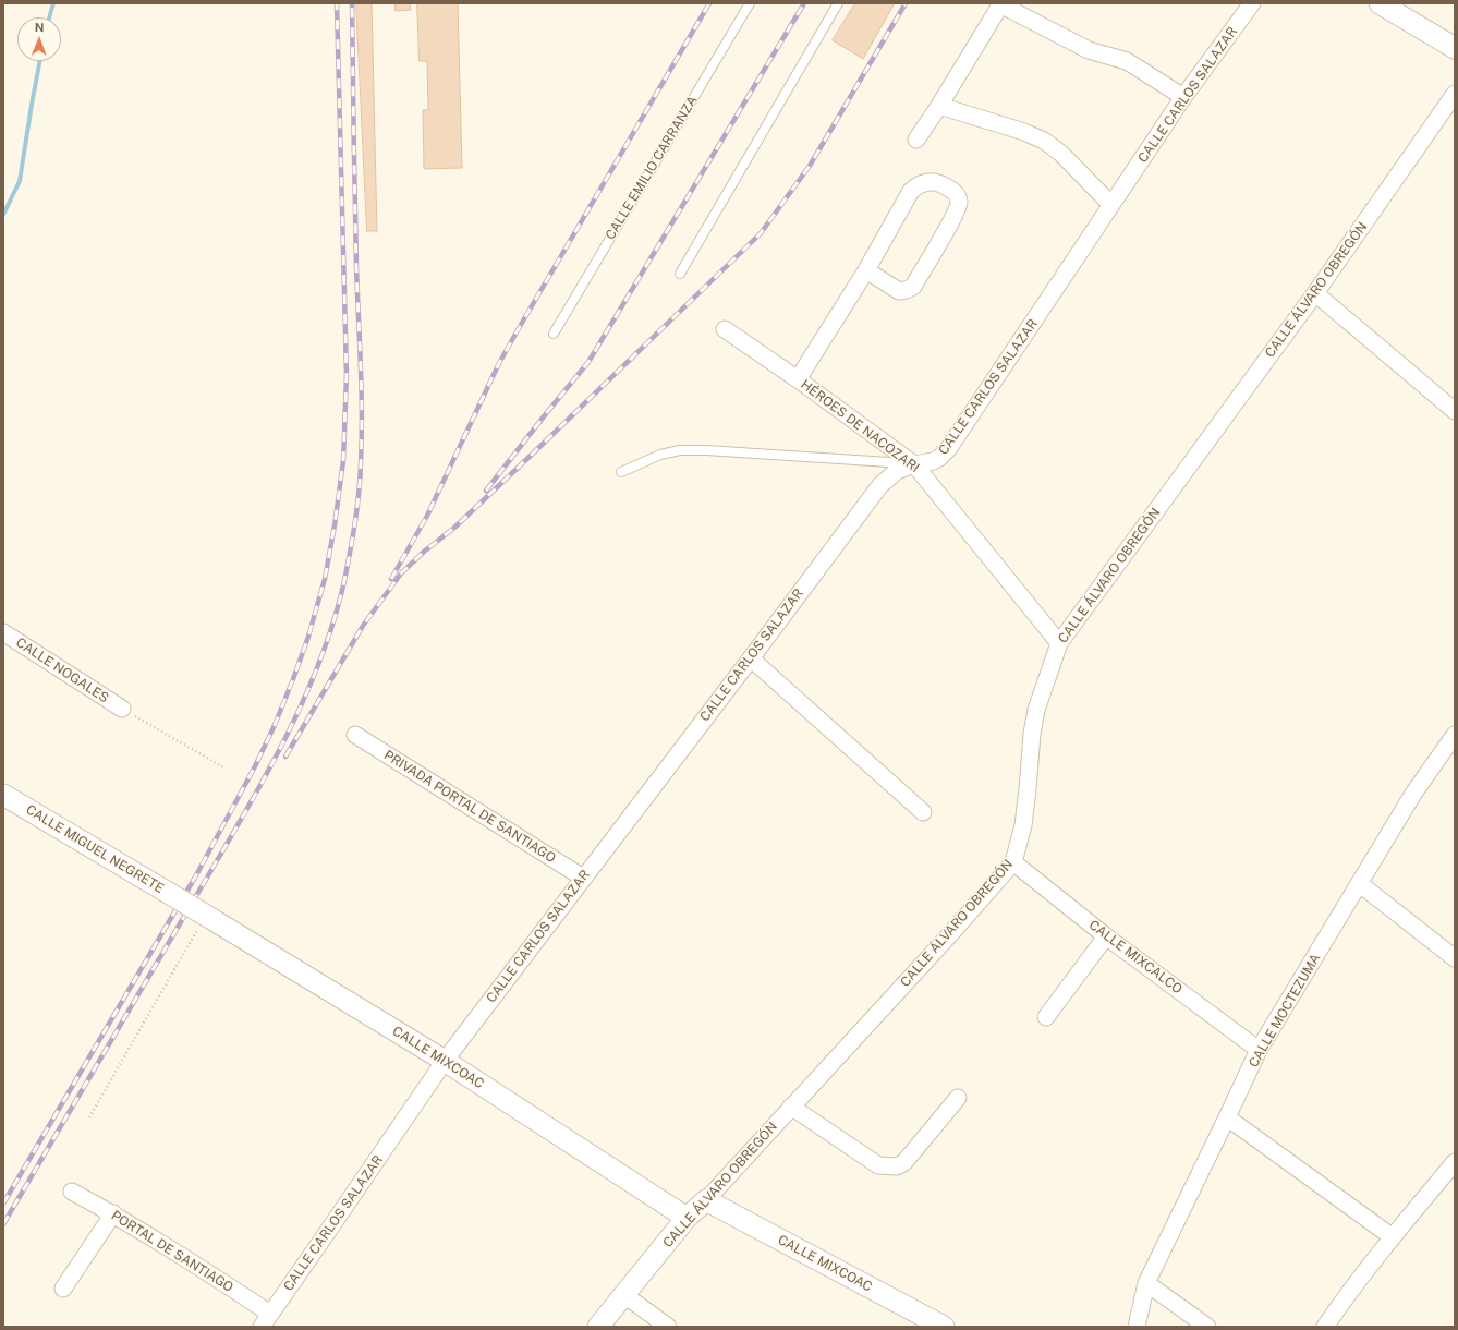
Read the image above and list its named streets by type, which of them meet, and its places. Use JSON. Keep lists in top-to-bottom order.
{
  "streets": {
    "street": [
      "CALLE CARLOS SALAZAR",
      "CALLE ÁLVARO OBREGÓN",
      "HÉROES DE NACOZARI",
      "CALLE NOGALES",
      "PRIVADA PORTAL DE SANTIAGO",
      "CALLE MIGUEL NEGRETE",
      "CALLE MIXCALCO",
      "CALLE MOCTEZUMA",
      "CALLE MIXCOAC",
      "PORTAL DE SANTIAGO"
    ],
    "lane": ["CALLE EMILIO CARRANZA"]
  },
  "crossings": [
    ["CALLE CARLOS SALAZAR", "HÉROES DE NACOZARI"],
    ["CALLE CARLOS SALAZAR", "PRIVADA PORTAL DE SANTIAGO"],
    ["CALLE CARLOS SALAZAR", "CALLE MIXCOAC"],
    ["CALLE CARLOS SALAZAR", "PORTAL DE SANTIAGO"],
    ["CALLE ÁLVARO OBREGÓN", "HÉROES DE NACOZARI"],
    ["CALLE ÁLVARO OBREGÓN", "CALLE MIXCALCO"],
    ["CALLE ÁLVARO OBREGÓN", "CALLE MIXCOAC"],
    ["CALLE MIGUEL NEGRETE", "CALLE MIXCOAC"],
    ["CALLE MIXCALCO", "CALLE MOCTEZUMA"]
  ],
  "north": "top"
}
